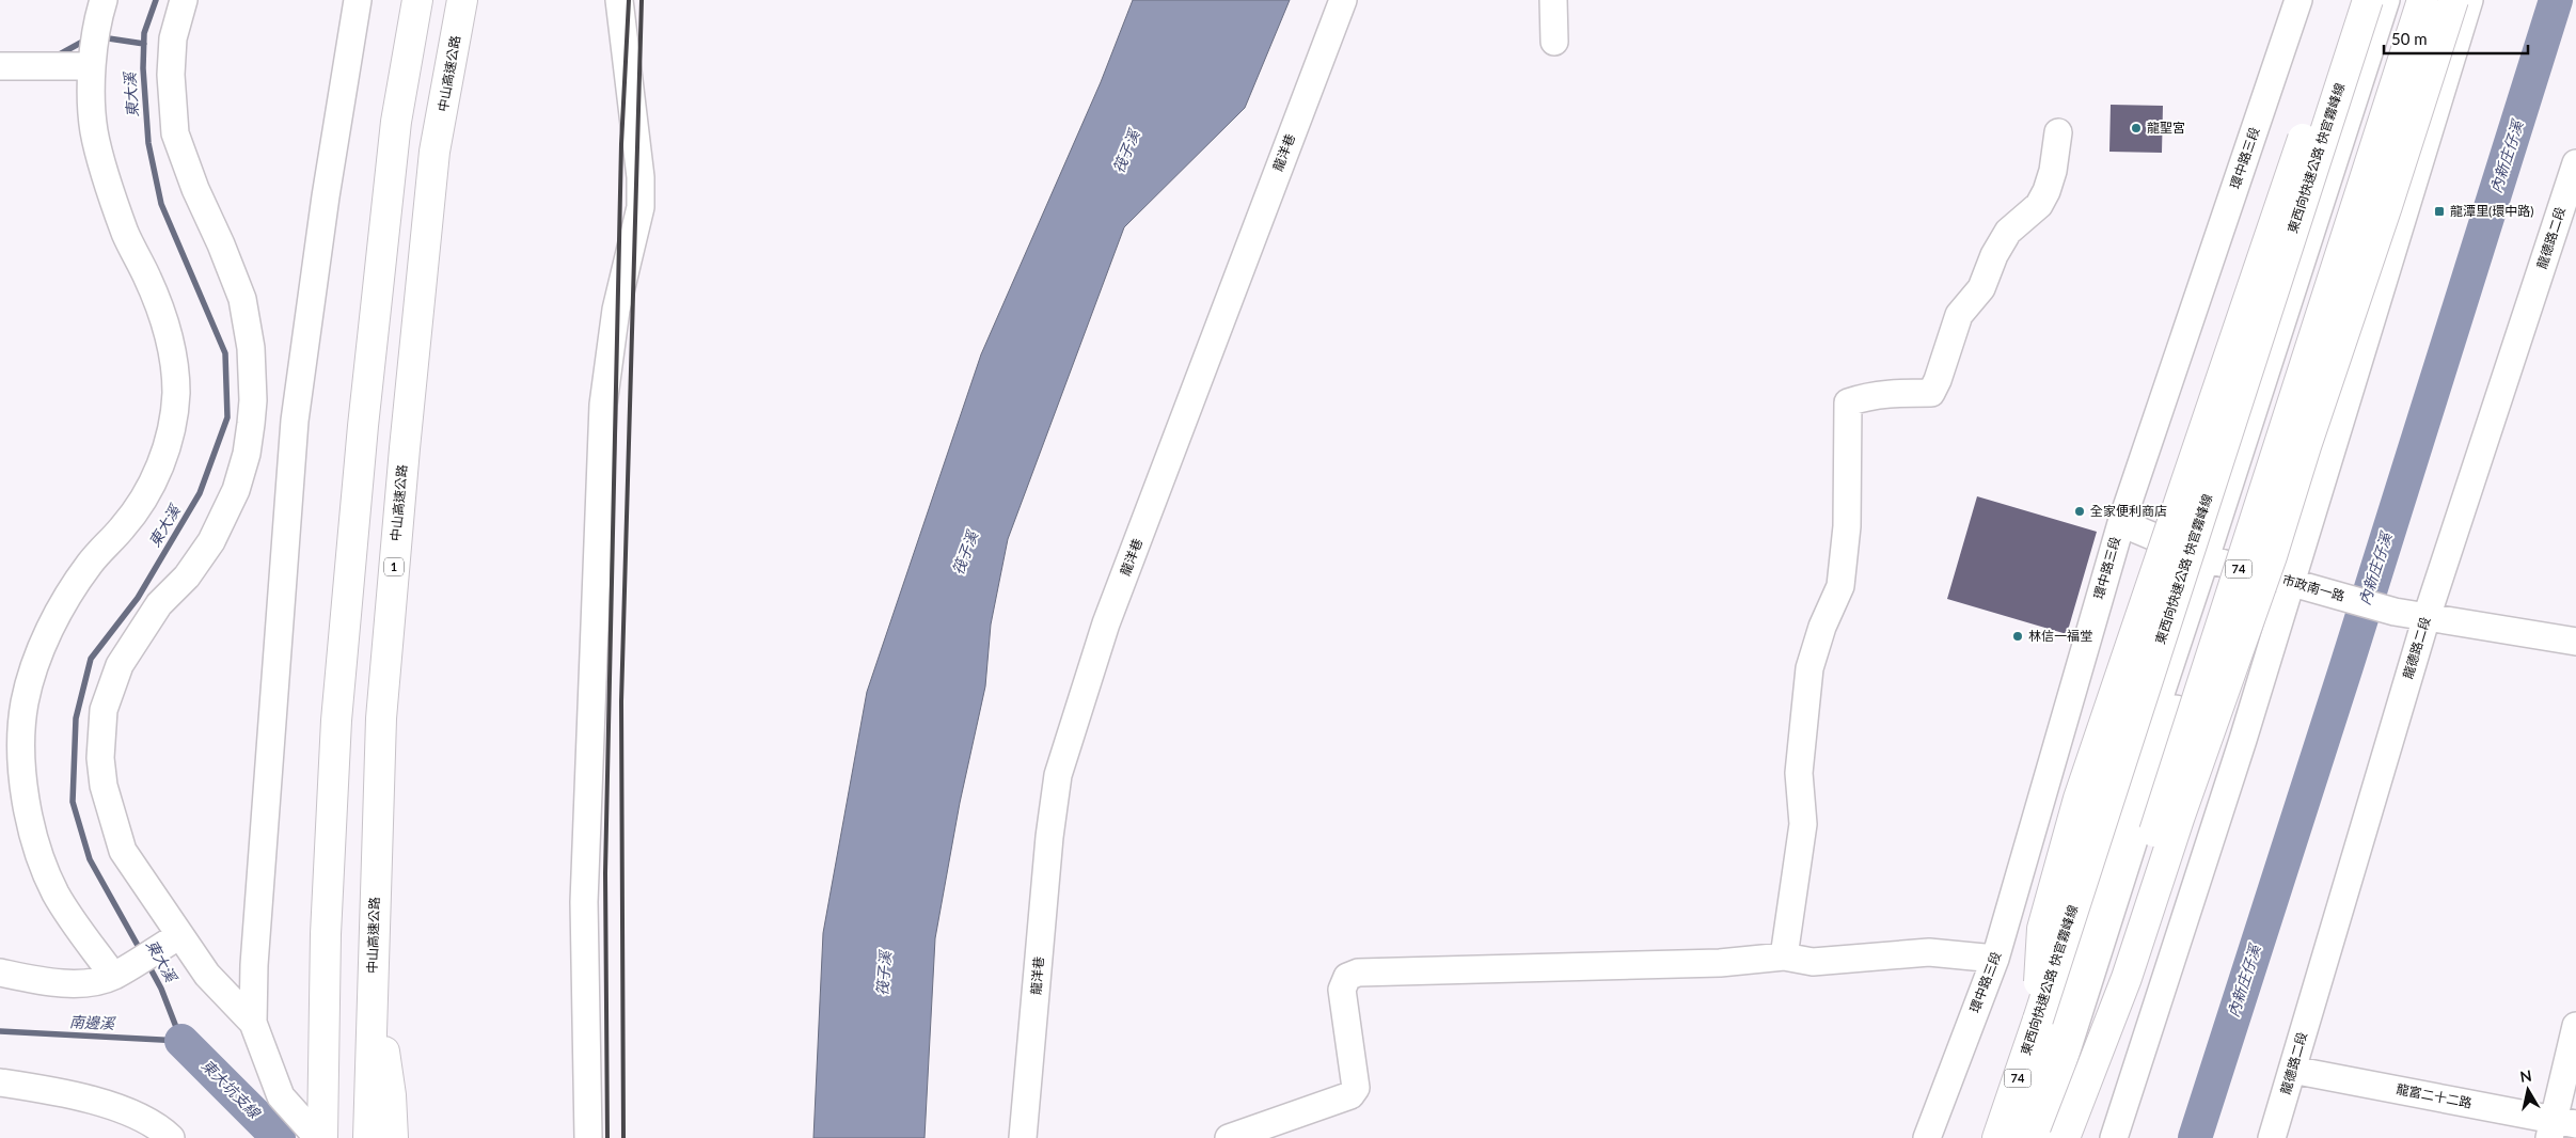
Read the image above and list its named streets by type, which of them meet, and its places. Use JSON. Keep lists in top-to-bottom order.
{
  "streets": {
    "highway": [
      "中山高速公路",
      "東西向快速公路 快官霧峰線",
      "1",
      "74"
    ],
    "street": [
      "龍洋巷",
      "環中路三段",
      "龍德路二段",
      "市政南一路",
      "龍富二十二路"
    ]
  },
  "crossings": [
    ["環中路三段", "市政南一路"],
    ["龍德路二段", "市政南一路"],
    ["龍德路二段", "龍富二十二路"]
  ],
  "water": [
    "東大溪",
    "筏子溪",
    "內新庄仔溪",
    "南邊溪",
    "東大坑支線"
  ],
  "places": {
    "other": ["龍聖宮", "全家便利商店", "林信一福堂"],
    "transit": ["龍潭里(環中路)"]
  },
  "scale_bar": "50 m",
  "north": "top"
}
